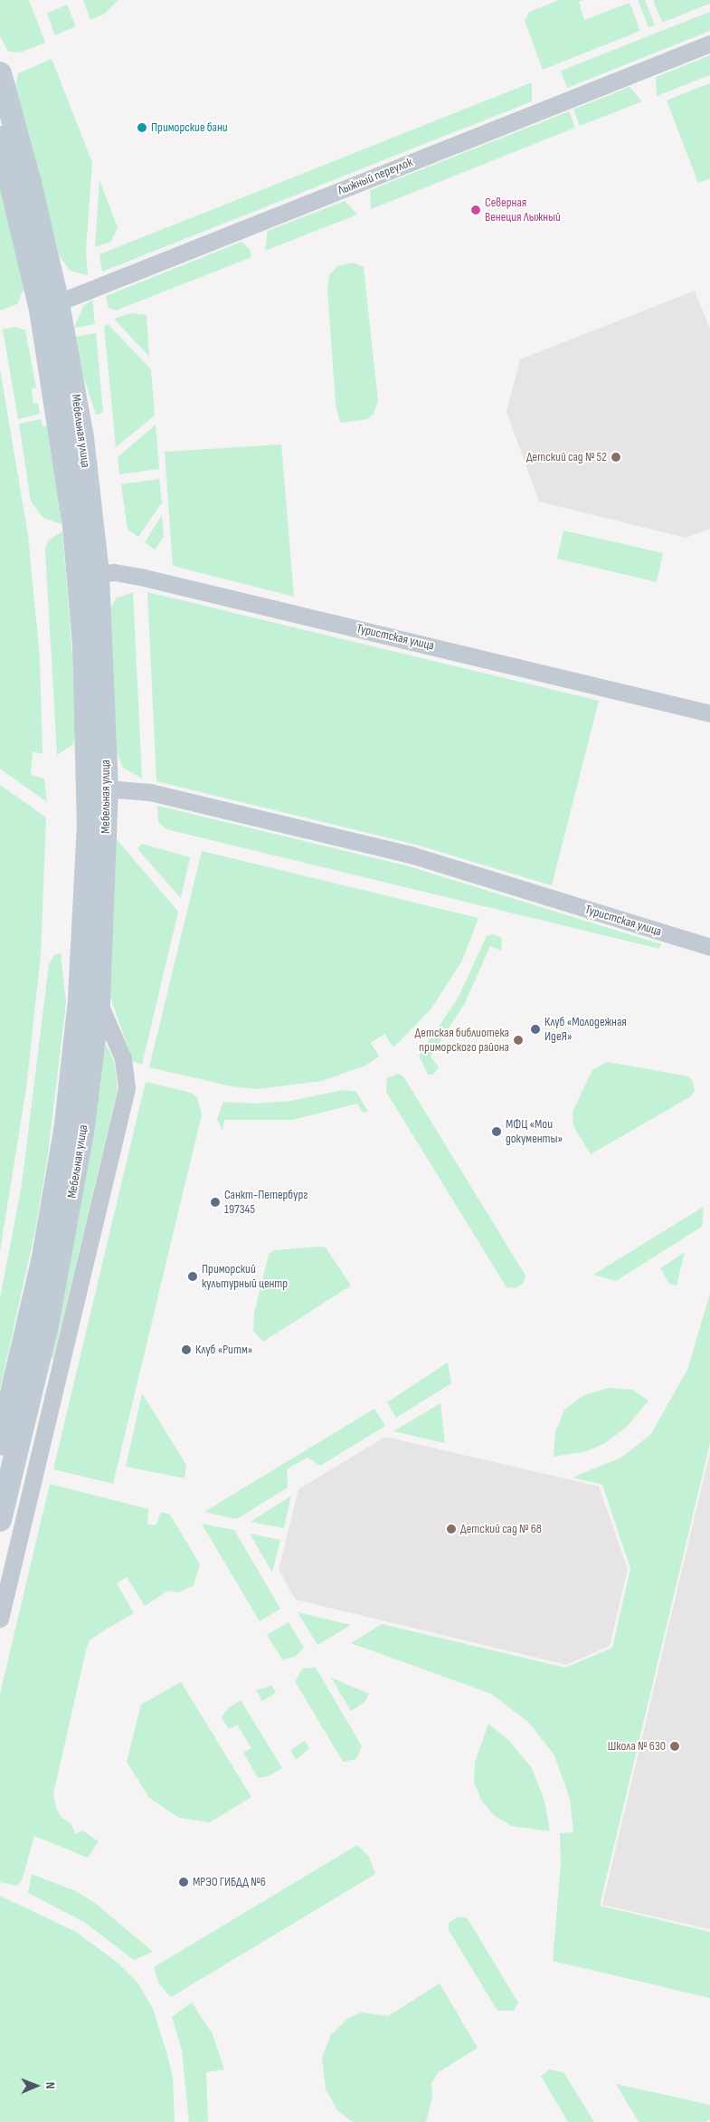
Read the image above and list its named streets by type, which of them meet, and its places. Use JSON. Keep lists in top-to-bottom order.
{
  "streets": {
    "street": ["Лыжный переулок", "Мебельная улица", "Туристская улица"]
  },
  "crossings": [
    ["Лыжный переулок", "Мебельная улица"],
    ["Мебельная улица", "Туристская улица"]
  ],
  "places": [
    "Приморские бани",
    "Северная Венеция Лыжный",
    "Детский сад № 52",
    "Клуб «Молодежная ИдеЯ»",
    "Детская библиотека приморского района",
    "МФЦ «Мои документы»",
    "Санкт-Петербург 197345",
    "Приморский культурный центр",
    "Клуб «Ритм»",
    "Детский сад № 68",
    "Школа № 630",
    "МРЭО ГИБДД №6"
  ],
  "north": "right"
}
